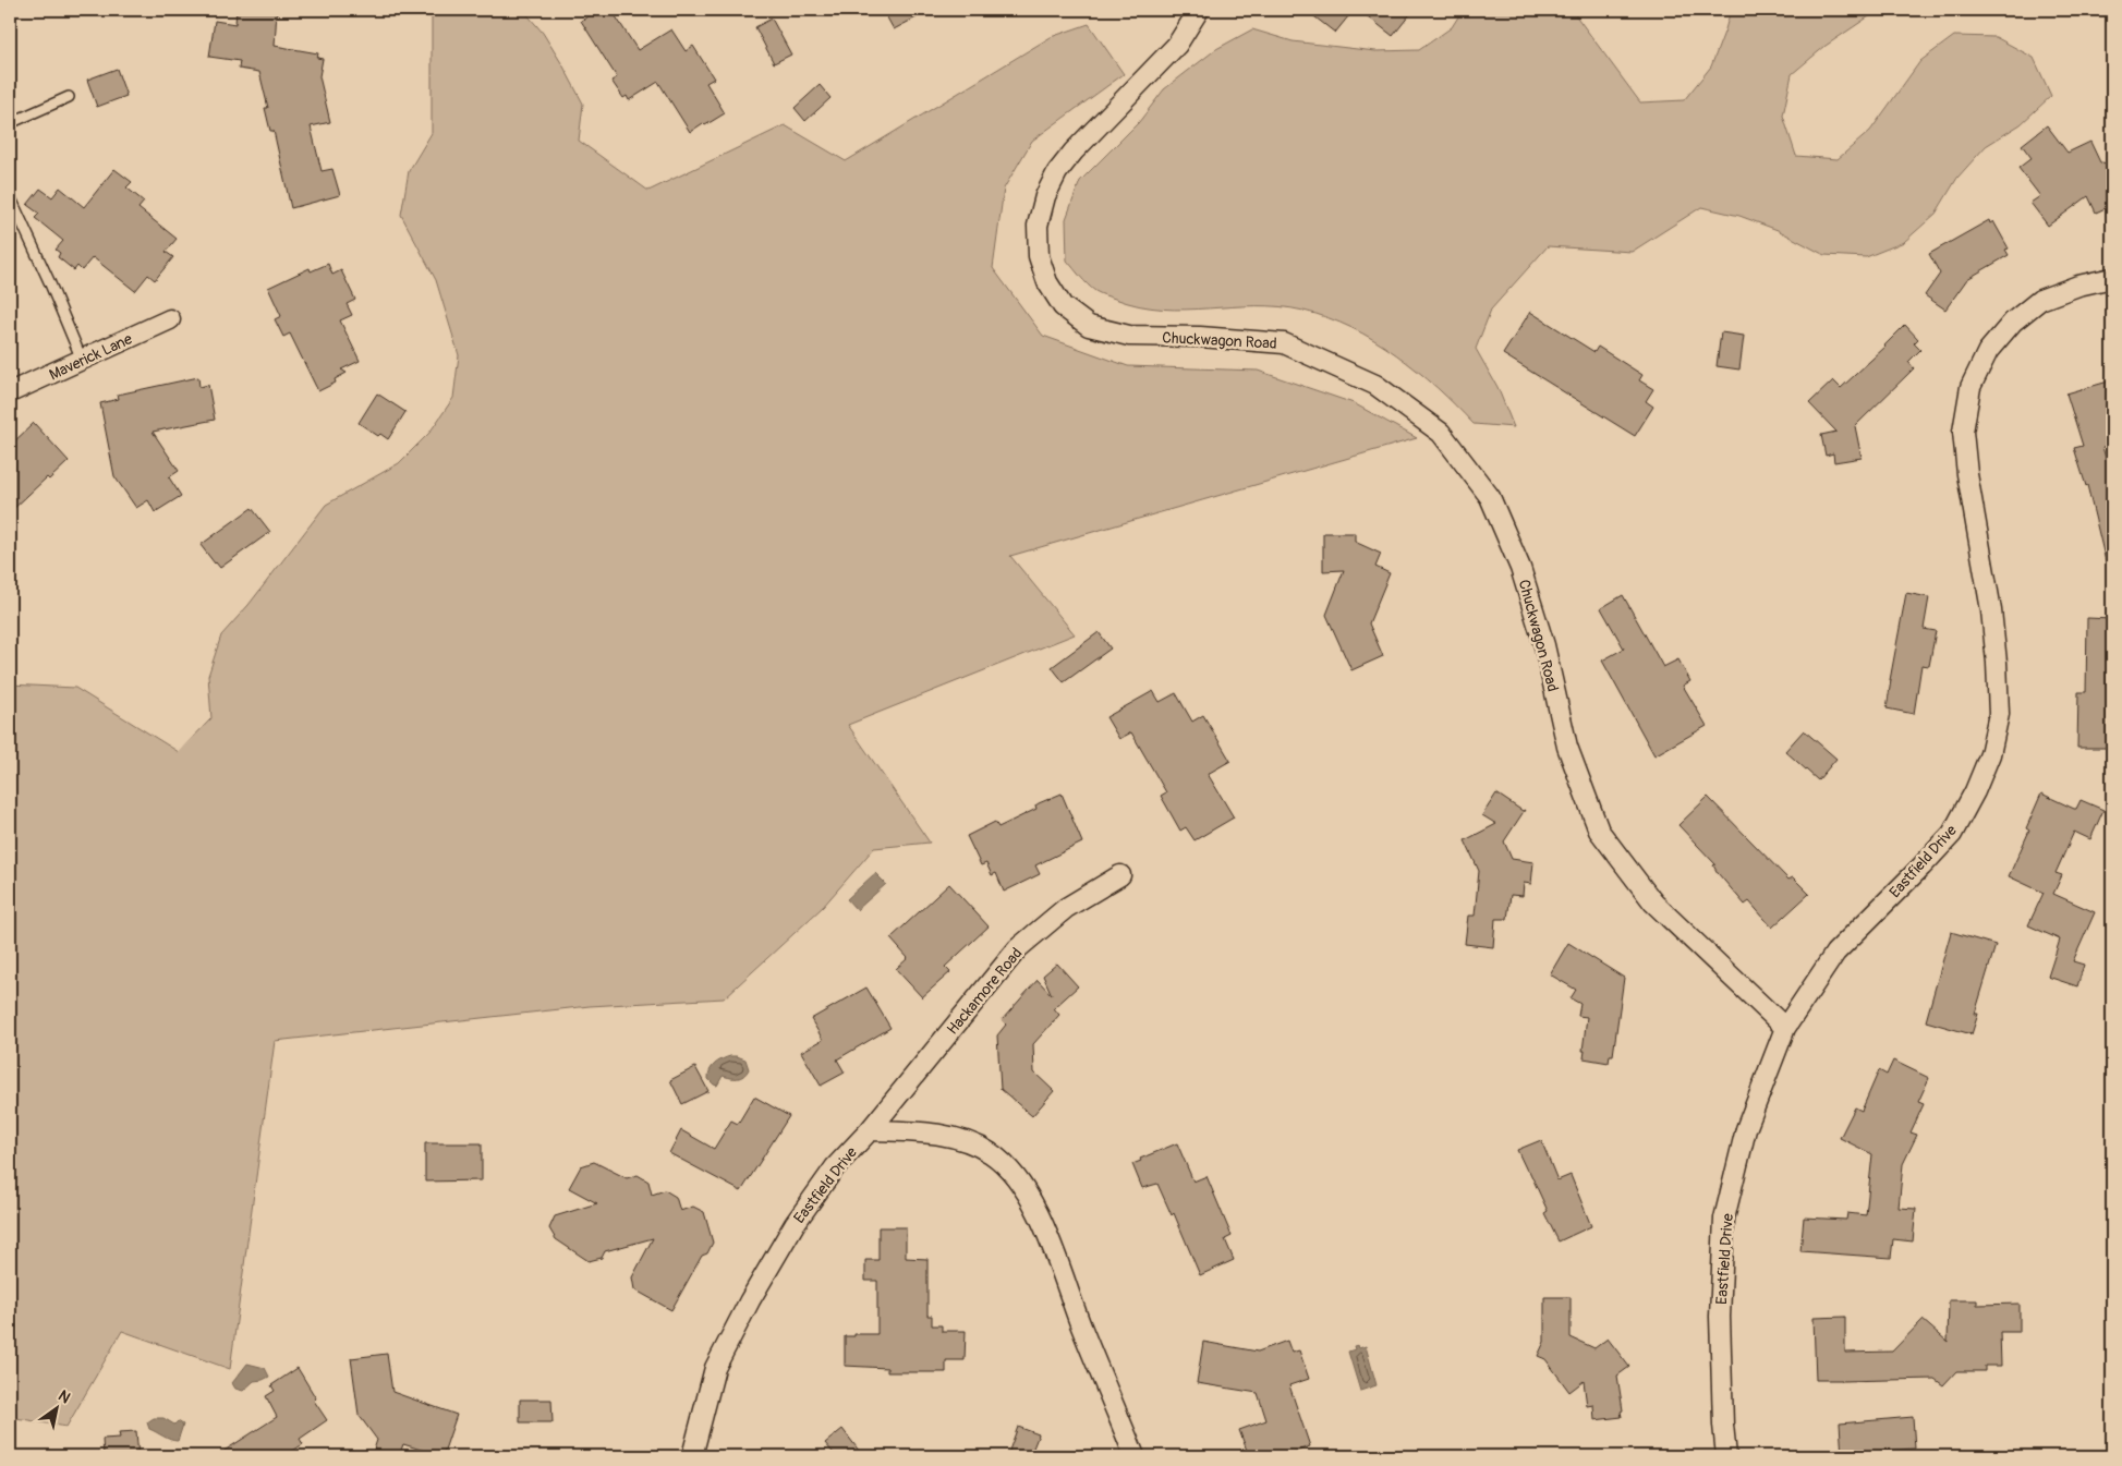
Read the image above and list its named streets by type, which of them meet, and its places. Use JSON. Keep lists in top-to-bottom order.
{
  "streets": {
    "street": [
      "Chuckwagon Road",
      "Maverick Lane",
      "Eastfield Drive",
      "Hackamore Road"
    ]
  },
  "crossings": [
    ["Chuckwagon Road", "Eastfield Drive"],
    ["Eastfield Drive", "Hackamore Road"]
  ],
  "north": "top right"
}
